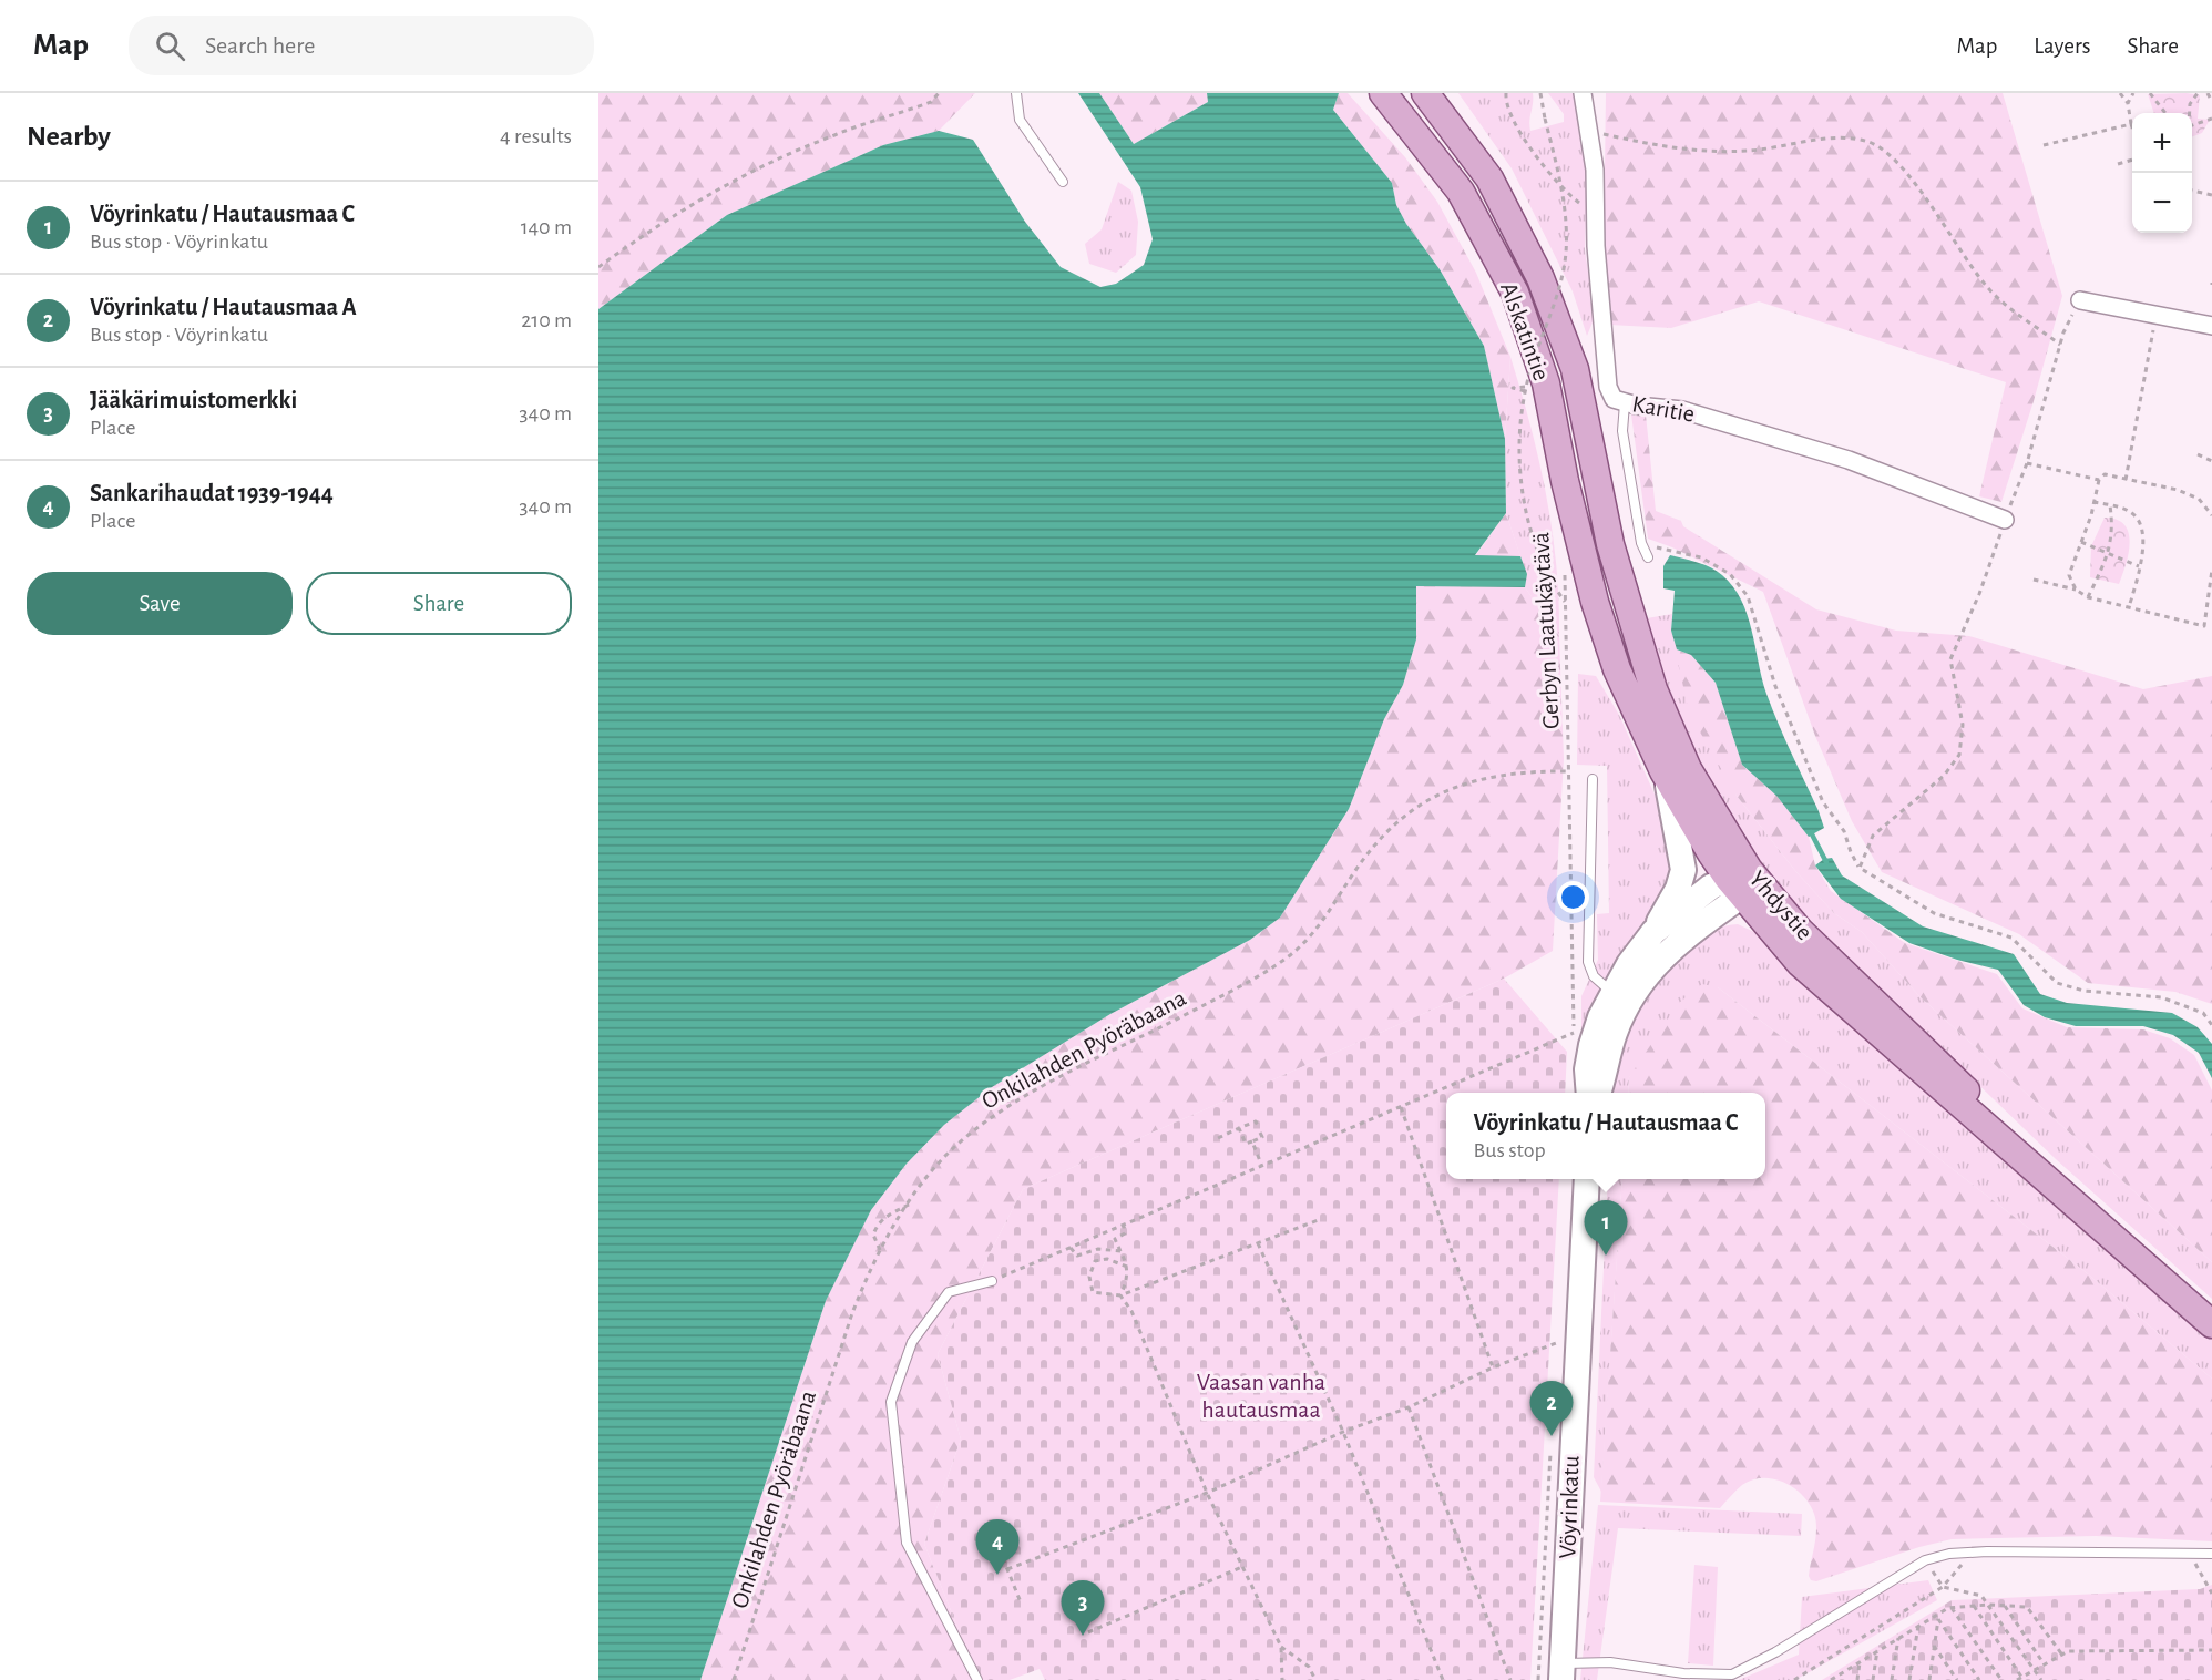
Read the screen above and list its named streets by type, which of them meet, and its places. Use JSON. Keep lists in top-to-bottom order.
{
  "streets": {
    "main road": ["Alskatintie", "Yhdystie", "Vöyrinkatu"],
    "street": ["Karitie"],
    "path": ["Gerbyn Laatukäytävä", "Onkilahden Pyöräbaana"]
  },
  "crossings": [
    ["Alskatintie", "Yhdystie"],
    ["Gerbyn Laatukäytävä", "Onkilahden Pyöräbaana"]
  ],
  "parks": ["Vaasan vanha hautausmaa"],
  "page": {
    "header": "Map",
    "search": "Search here",
    "nav": ["Map", "Layers", "Share"],
    "heading": ["Nearby", "4 results"],
    "map_buttons": ["+", "−"],
    "list": [
      {
        "mark": "1",
        "name": "Vöyrinkatu / Hautausmaa C",
        "note": "Bus stop · Vöyrinkatu",
        "value": "140 m"
      },
      {
        "mark": "2",
        "name": "Vöyrinkatu / Hautausmaa A",
        "note": "Bus stop · Vöyrinkatu",
        "value": "210 m"
      },
      {
        "mark": "3",
        "name": "Jääkärimuistomerkki",
        "note": "Place",
        "value": "340 m"
      },
      {
        "mark": "4",
        "name": "Sankarihaudat 1939-1944",
        "note": "Place",
        "value": "340 m"
      }
    ],
    "buttons": ["Save", "Share"],
    "popup": ["Vöyrinkatu / Hautausmaa C", "Bus stop"],
    "pins": [
      "1",
      "2",
      "4",
      "3"
    ]
  }
}
